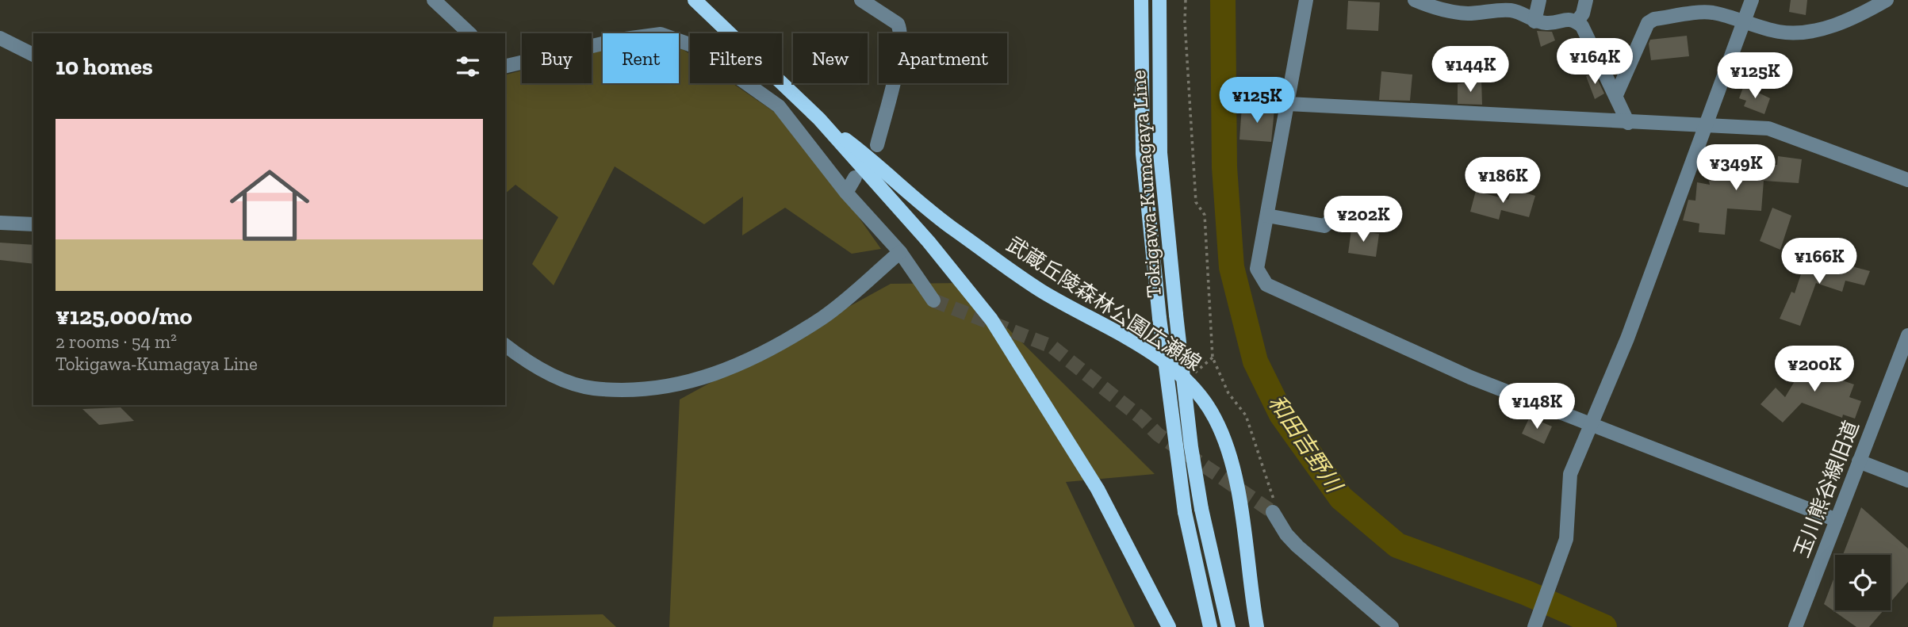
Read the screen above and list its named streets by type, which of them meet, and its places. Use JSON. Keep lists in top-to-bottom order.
{
  "streets": {
    "main road": ["Tokigawa-Kumagaya Line", "武蔵丘陵森林公園広瀬線"],
    "street": ["玉川熊谷線旧道"]
  },
  "water": ["和田吉野川"],
  "page": {
    "chip": [
      "Buy",
      "Rent",
      "Filters",
      "New",
      "Apartment"
    ],
    "heading": "10 homes",
    "price": [
      "¥164K",
      "¥144K",
      "¥125K",
      "¥125K",
      "¥349K",
      "¥186K",
      "¥202K",
      "¥166K",
      "¥200K",
      "¥148K"
    ],
    "list": [
      {
        "name": "¥125,000/mo",
        "note": "2 rooms · 54 m² · Tokigawa-Kumagaya Line"
      }
    ]
  }
}
